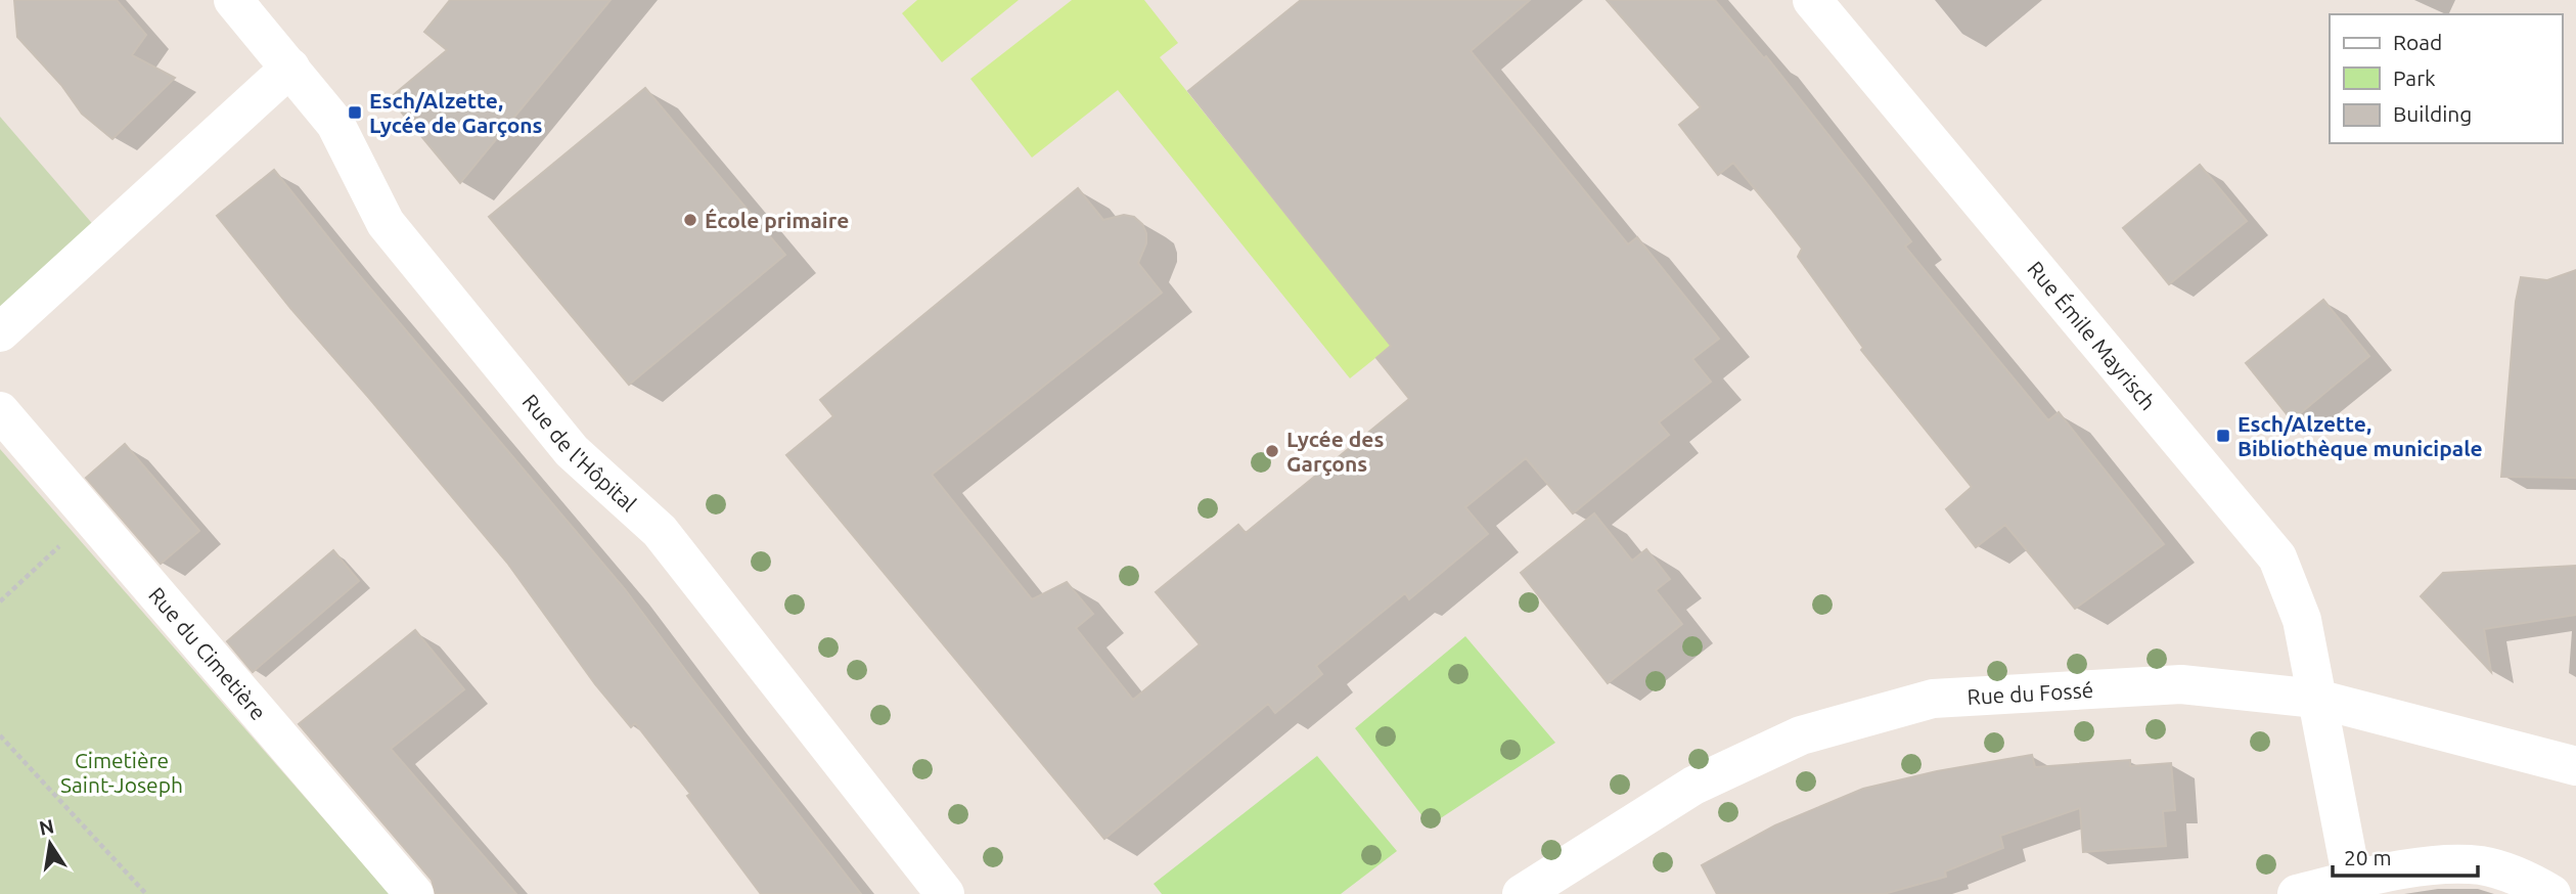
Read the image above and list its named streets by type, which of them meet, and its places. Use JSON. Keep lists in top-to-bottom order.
{
  "streets": {
    "street": [
      "Rue Émile Mayrisch",
      "Rue de l'Hôpital",
      "Rue du Cimetière",
      "Rue du Fossé"
    ]
  },
  "crossings": [
    ["Rue Émile Mayrisch", "Rue du Fossé"]
  ],
  "parks": ["Cimetière Saint-Joseph"],
  "places": {
    "transit": ["Esch/Alzette, Lycée de Garçons", "Esch/Alzette, Bibliothèque municipale"],
    "other": ["École primaire", "Lycée des Garçons"]
  },
  "legend": ["Road", "Park", "Building"],
  "scale_bar": "20 m",
  "north": "top"
}
